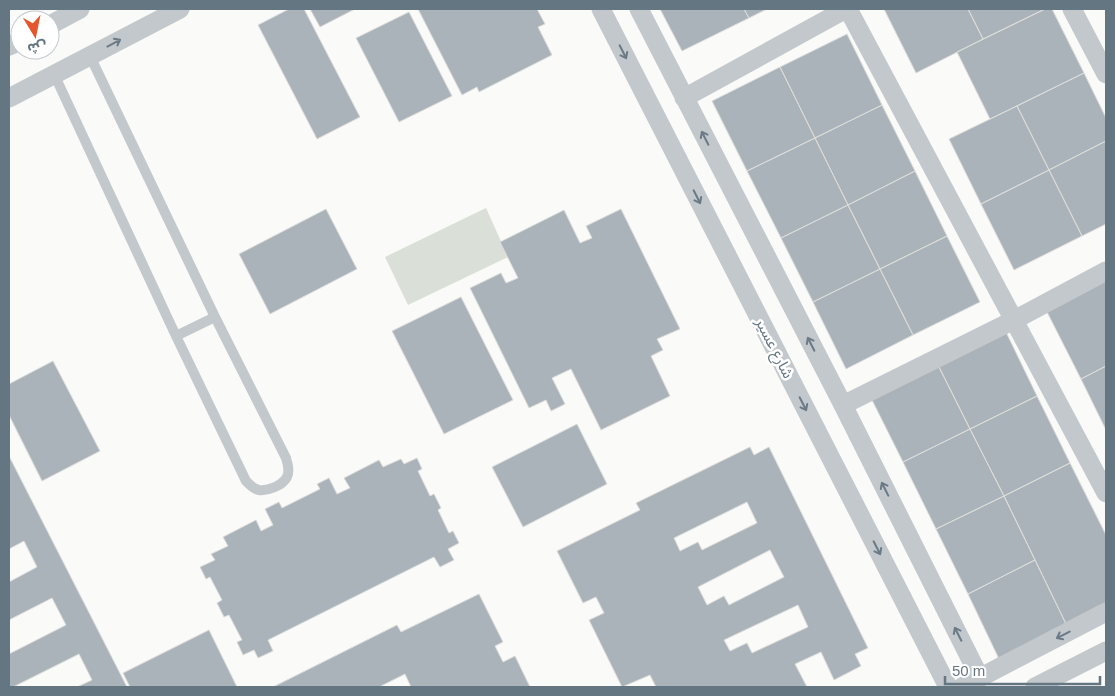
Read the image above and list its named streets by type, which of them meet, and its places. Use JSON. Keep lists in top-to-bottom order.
{
  "streets": {
    "street": ["شارع عسير"]
  },
  "scale_bar": "50 m",
  "north": "bottom"
}
